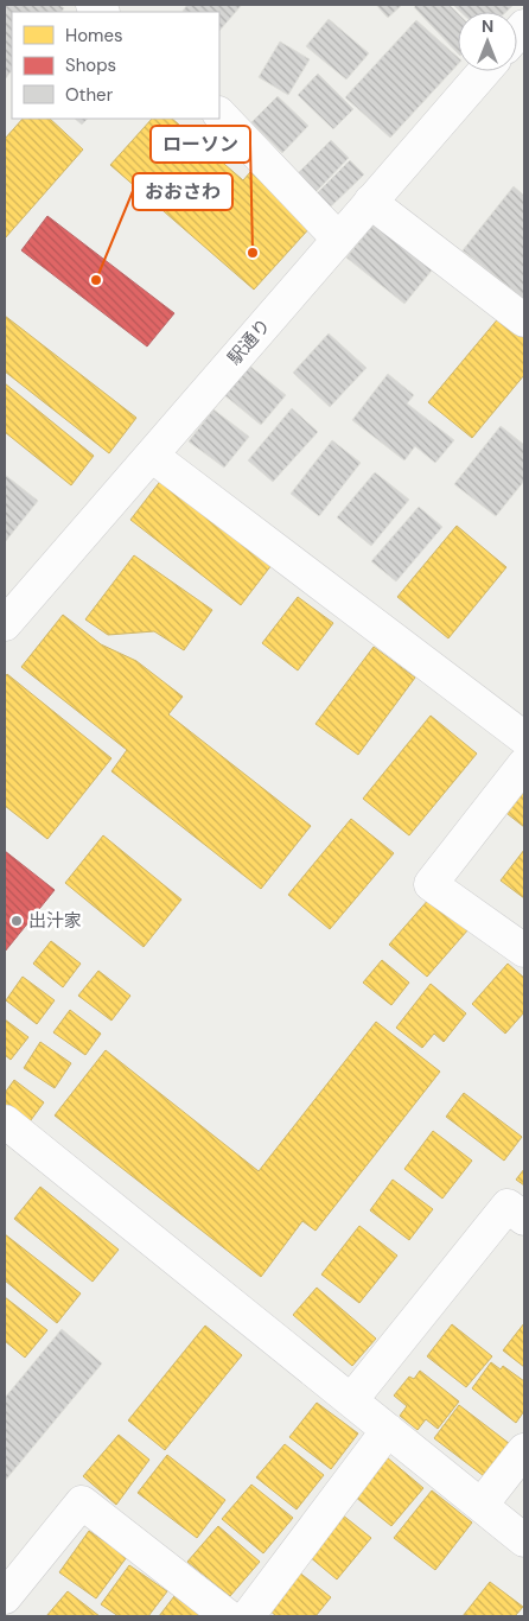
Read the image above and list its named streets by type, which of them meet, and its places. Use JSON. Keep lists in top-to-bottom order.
{
  "streets": {
    "street": ["駅通り"]
  },
  "places": ["ローソン", "おおさわ", "出汁家"],
  "legend": ["Homes", "Shops", "Other"],
  "north": "top"
}
